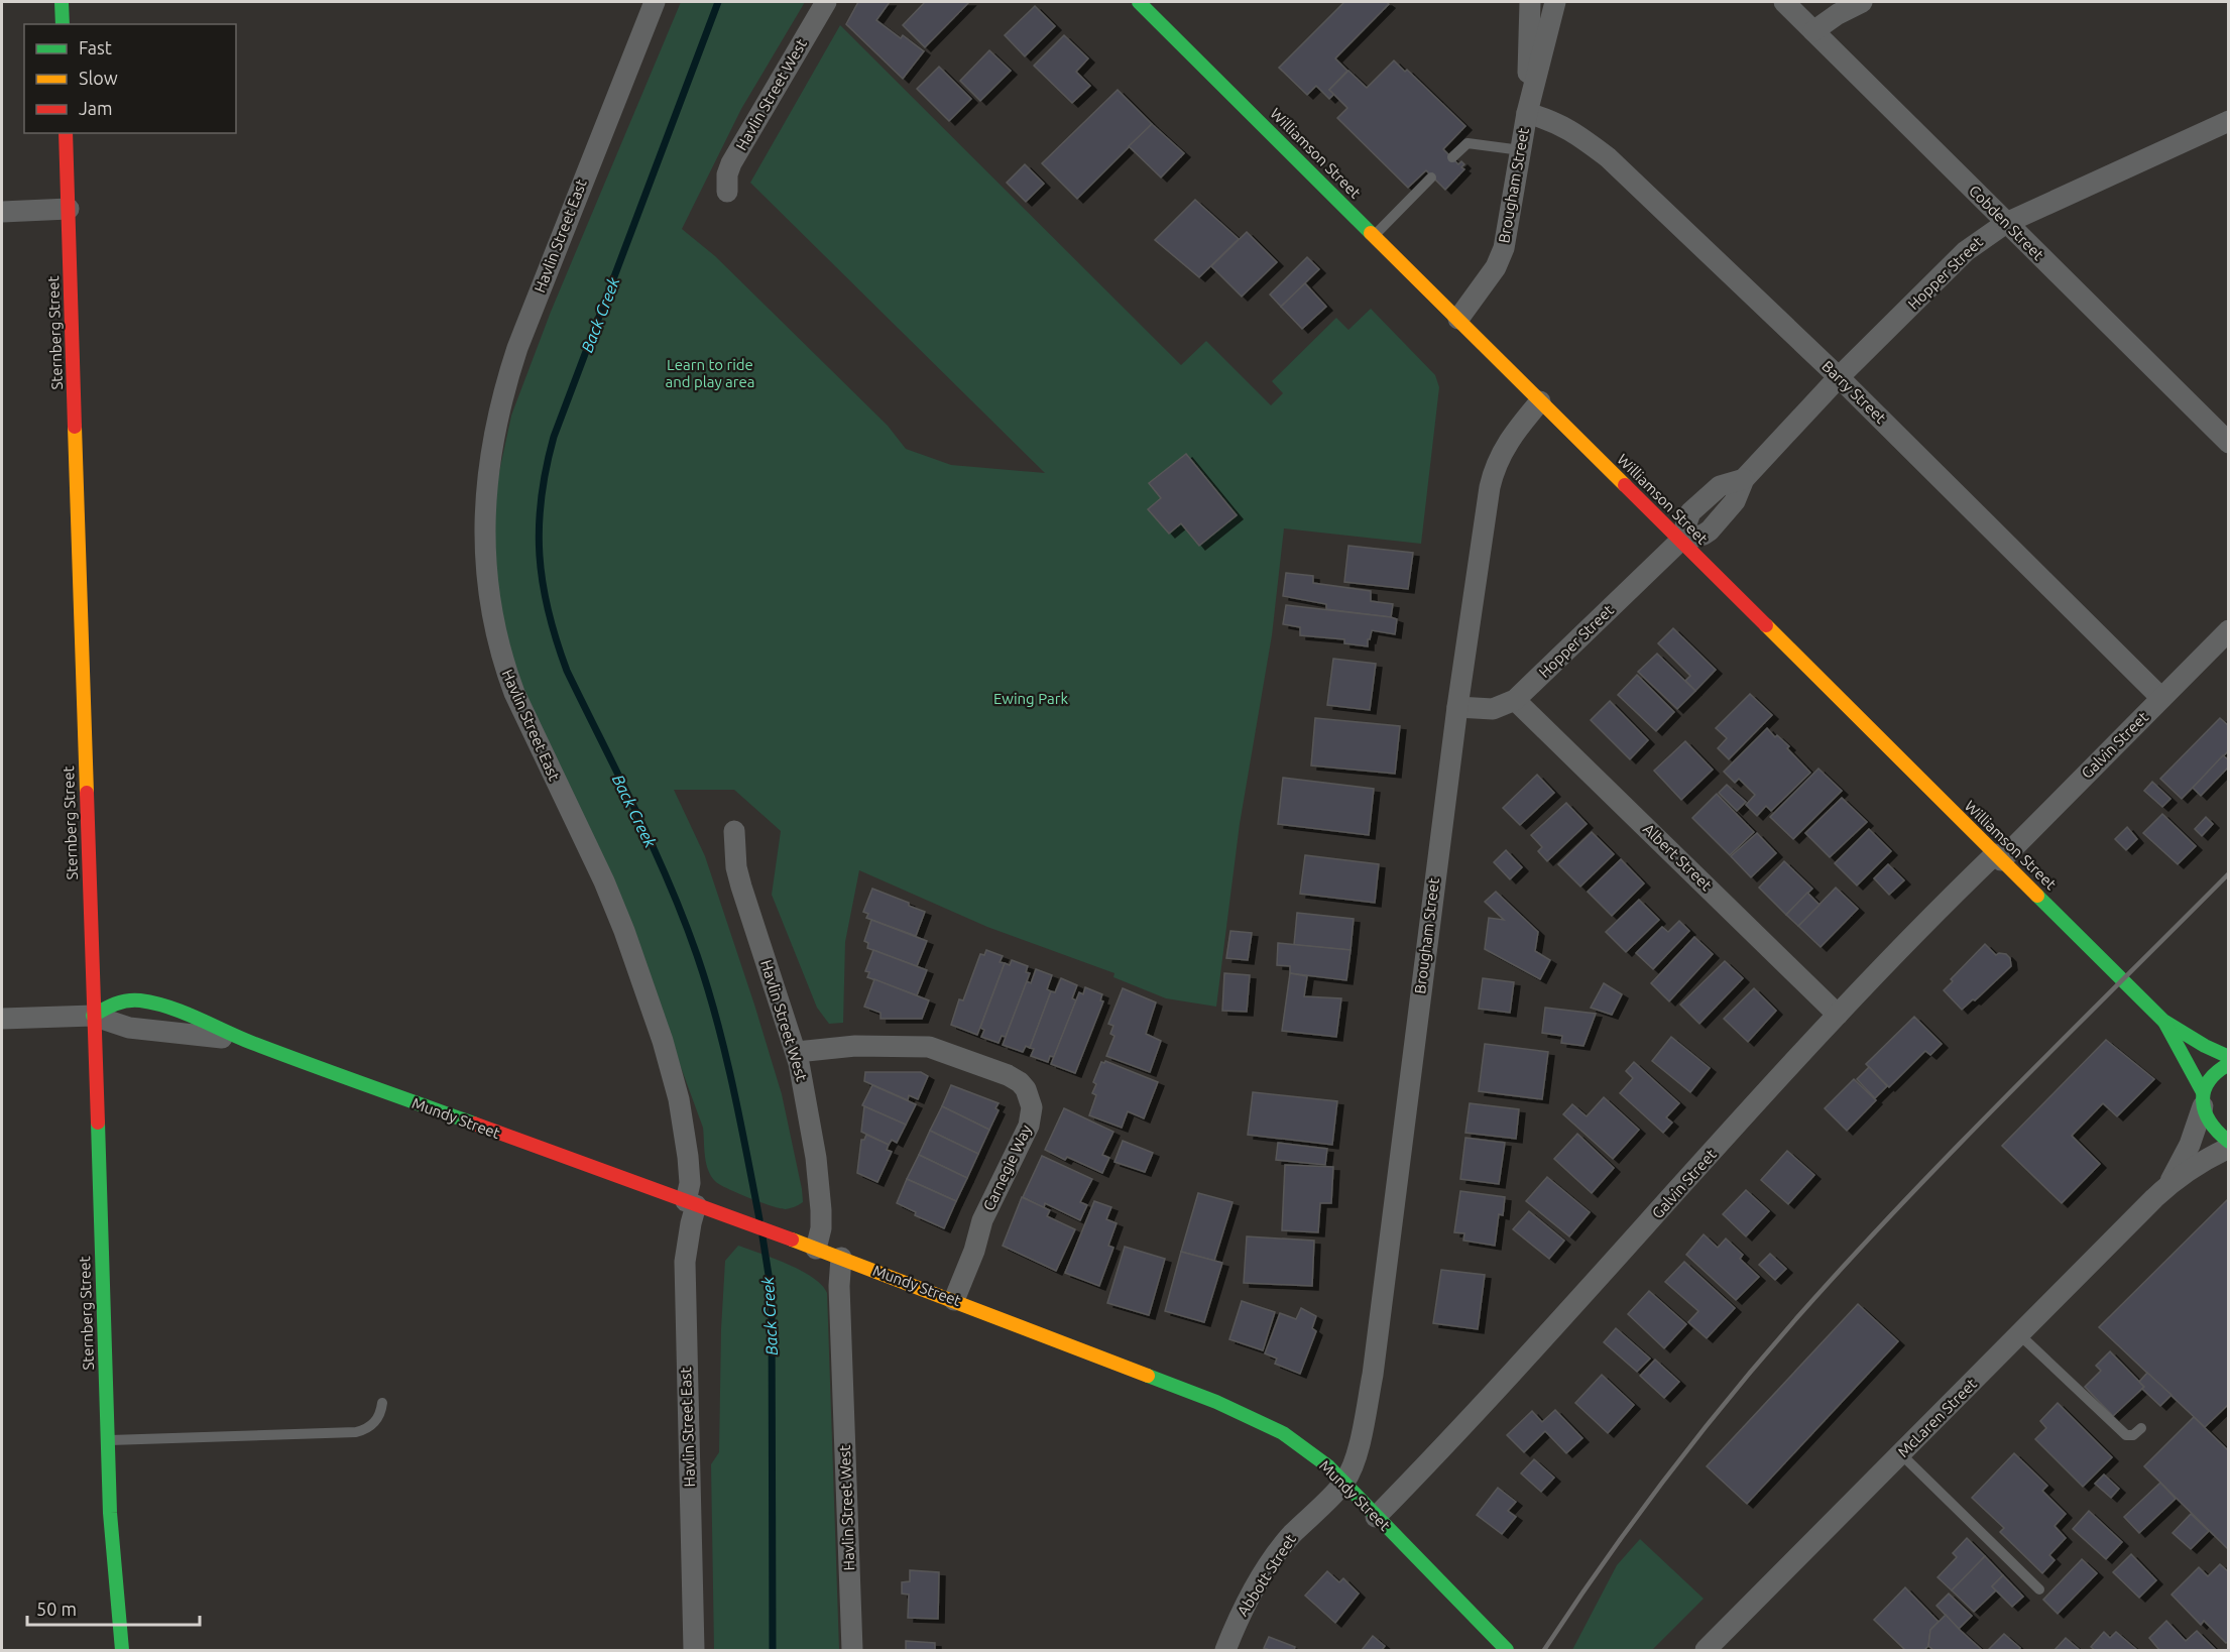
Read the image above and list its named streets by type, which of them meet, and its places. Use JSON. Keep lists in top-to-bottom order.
{
  "streets": {
    "street": [
      "Havlin Street West",
      "Williamson Street",
      "Brougham Street",
      "Cobden Street",
      "Havlin Street East",
      "Hopper Street",
      "Sternberg Street",
      "Barry Street",
      "Galvin Street",
      "Albert Street",
      "Mundy Street",
      "Carnegie Way",
      "McLaren Street",
      "Abbott Street"
    ]
  },
  "crossings": [
    ["Havlin Street West", "Mundy Street"],
    ["Havlin Street West", "Carnegie Way"],
    ["Williamson Street", "Brougham Street"],
    ["Williamson Street", "Hopper Street"],
    ["Williamson Street", "Galvin Street"],
    ["Williamson Street", "McLaren Street"],
    ["Brougham Street", "Hopper Street"],
    ["Brougham Street", "Barry Street"],
    ["Brougham Street", "Mundy Street"],
    ["Brougham Street", "Abbott Street"],
    ["Cobden Street", "Hopper Street"],
    ["Havlin Street East", "Mundy Street"],
    ["Hopper Street", "Barry Street"],
    ["Hopper Street", "Albert Street"],
    ["Sternberg Street", "Mundy Street"],
    ["Barry Street", "Galvin Street"],
    ["Galvin Street", "Albert Street"],
    ["Galvin Street", "Mundy Street"],
    ["Mundy Street", "Carnegie Way"],
    ["Mundy Street", "Abbott Street"]
  ],
  "water": ["Back Creek"],
  "parks": ["Learn to ride and play area", "Ewing Park"],
  "legend": ["Fast", "Slow", "Jam"],
  "scale_bar": "50 m"
}
